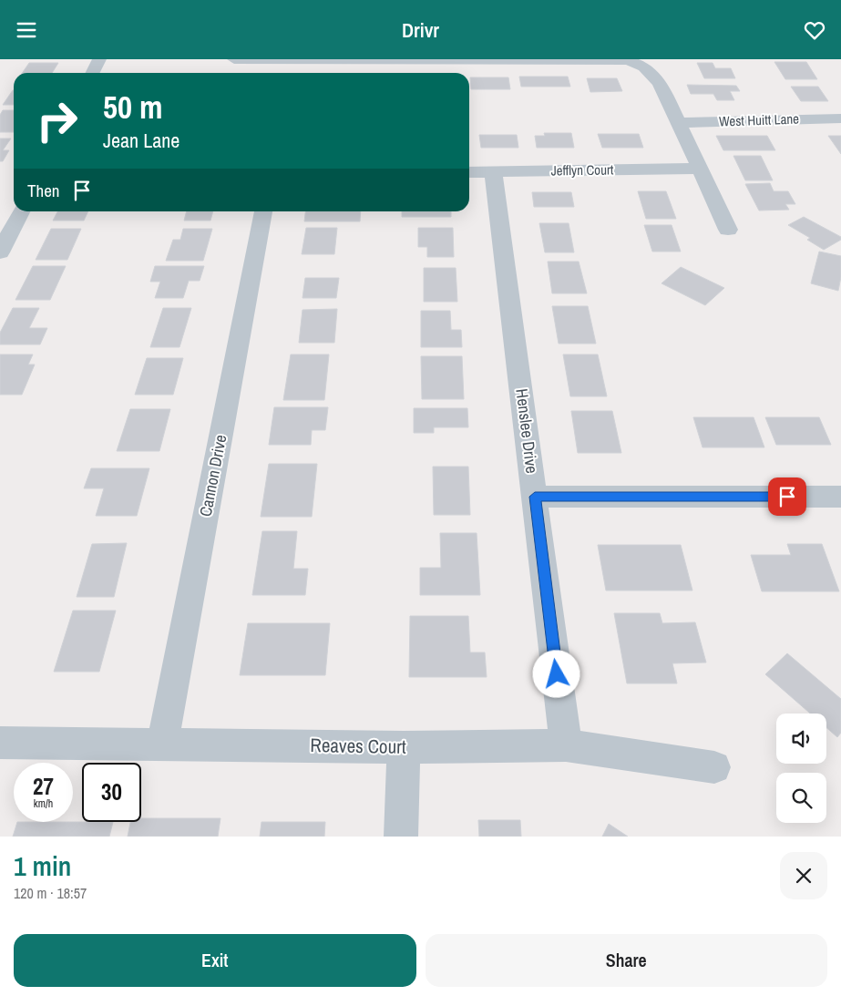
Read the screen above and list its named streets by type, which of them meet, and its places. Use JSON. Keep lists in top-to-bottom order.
{
  "streets": {
    "street": [
      "West Huitt Lane",
      "Jefflyn Court",
      "Henslee Drive",
      "Cannon Drive",
      "Reaves Court"
    ]
  },
  "crossings": [
    ["Jefflyn Court", "Henslee Drive"],
    ["Henslee Drive", "Reaves Court"],
    ["Cannon Drive", "Reaves Court"]
  ],
  "page": {
    "header": "Drivr",
    "turn": ["50 m", "Jean Lane"],
    "then": "Then",
    "speed": "27 km/h",
    "limit": "30",
    "heading": ["1 min", "120 m · 18:57"],
    "buttons": ["Exit", "Share"]
  }
}
